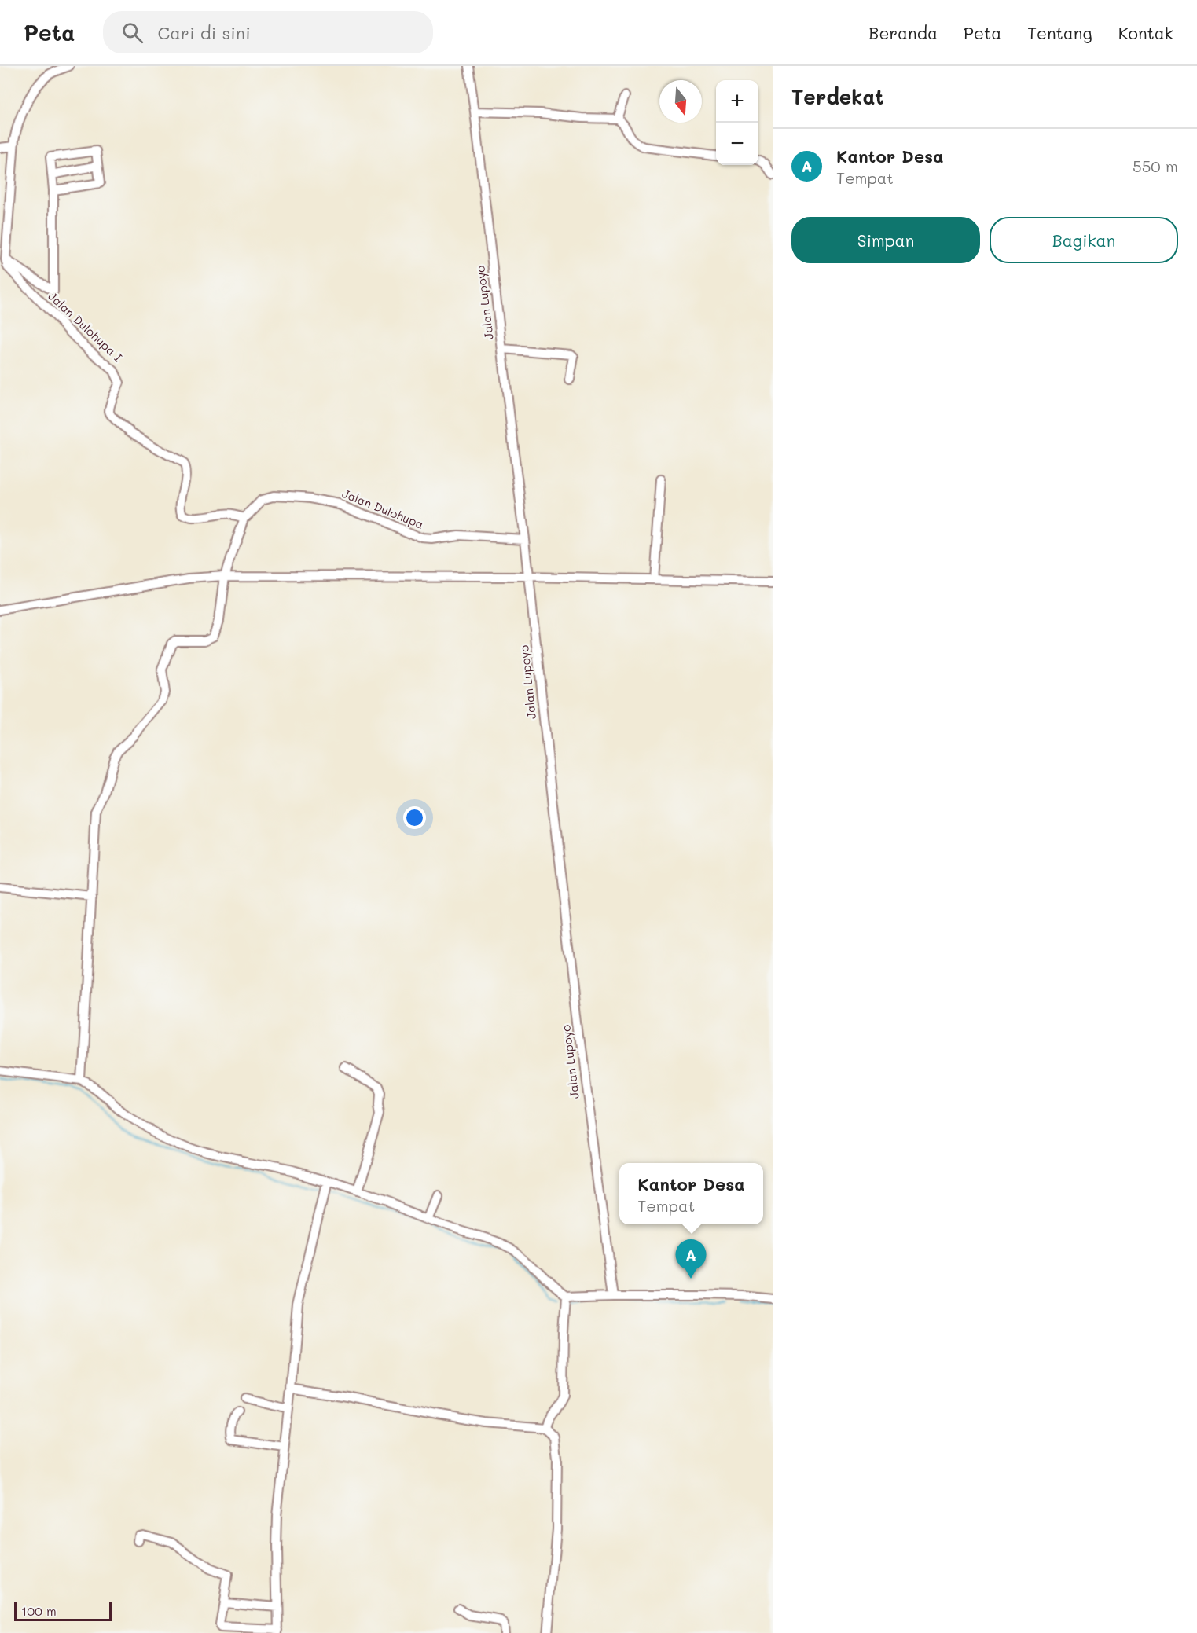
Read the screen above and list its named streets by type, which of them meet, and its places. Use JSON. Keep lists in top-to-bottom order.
{
  "streets": {
    "street": ["Jalan Lupoyo", "Jalan Dulohupa I", "Jalan Dulohupa"]
  },
  "crossings": [
    ["Jalan Lupoyo", "Jalan Dulohupa"],
    ["Jalan Dulohupa I", "Jalan Dulohupa"]
  ],
  "scale_bar": "100 m",
  "north": "bottom",
  "page": {
    "header": "Peta",
    "search": "Cari di sini",
    "nav": [
      "Beranda",
      "Peta",
      "Tentang",
      "Kontak"
    ],
    "heading": "Terdekat",
    "map_buttons": ["+", "−"],
    "list": [
      {
        "mark": "A",
        "name": "Kantor Desa",
        "note": "Tempat",
        "value": "550 m"
      }
    ],
    "buttons": ["Simpan", "Bagikan"],
    "popup": ["Kantor Desa", "Tempat"],
    "pins": "A",
    "scale": "100 m"
  }
}
